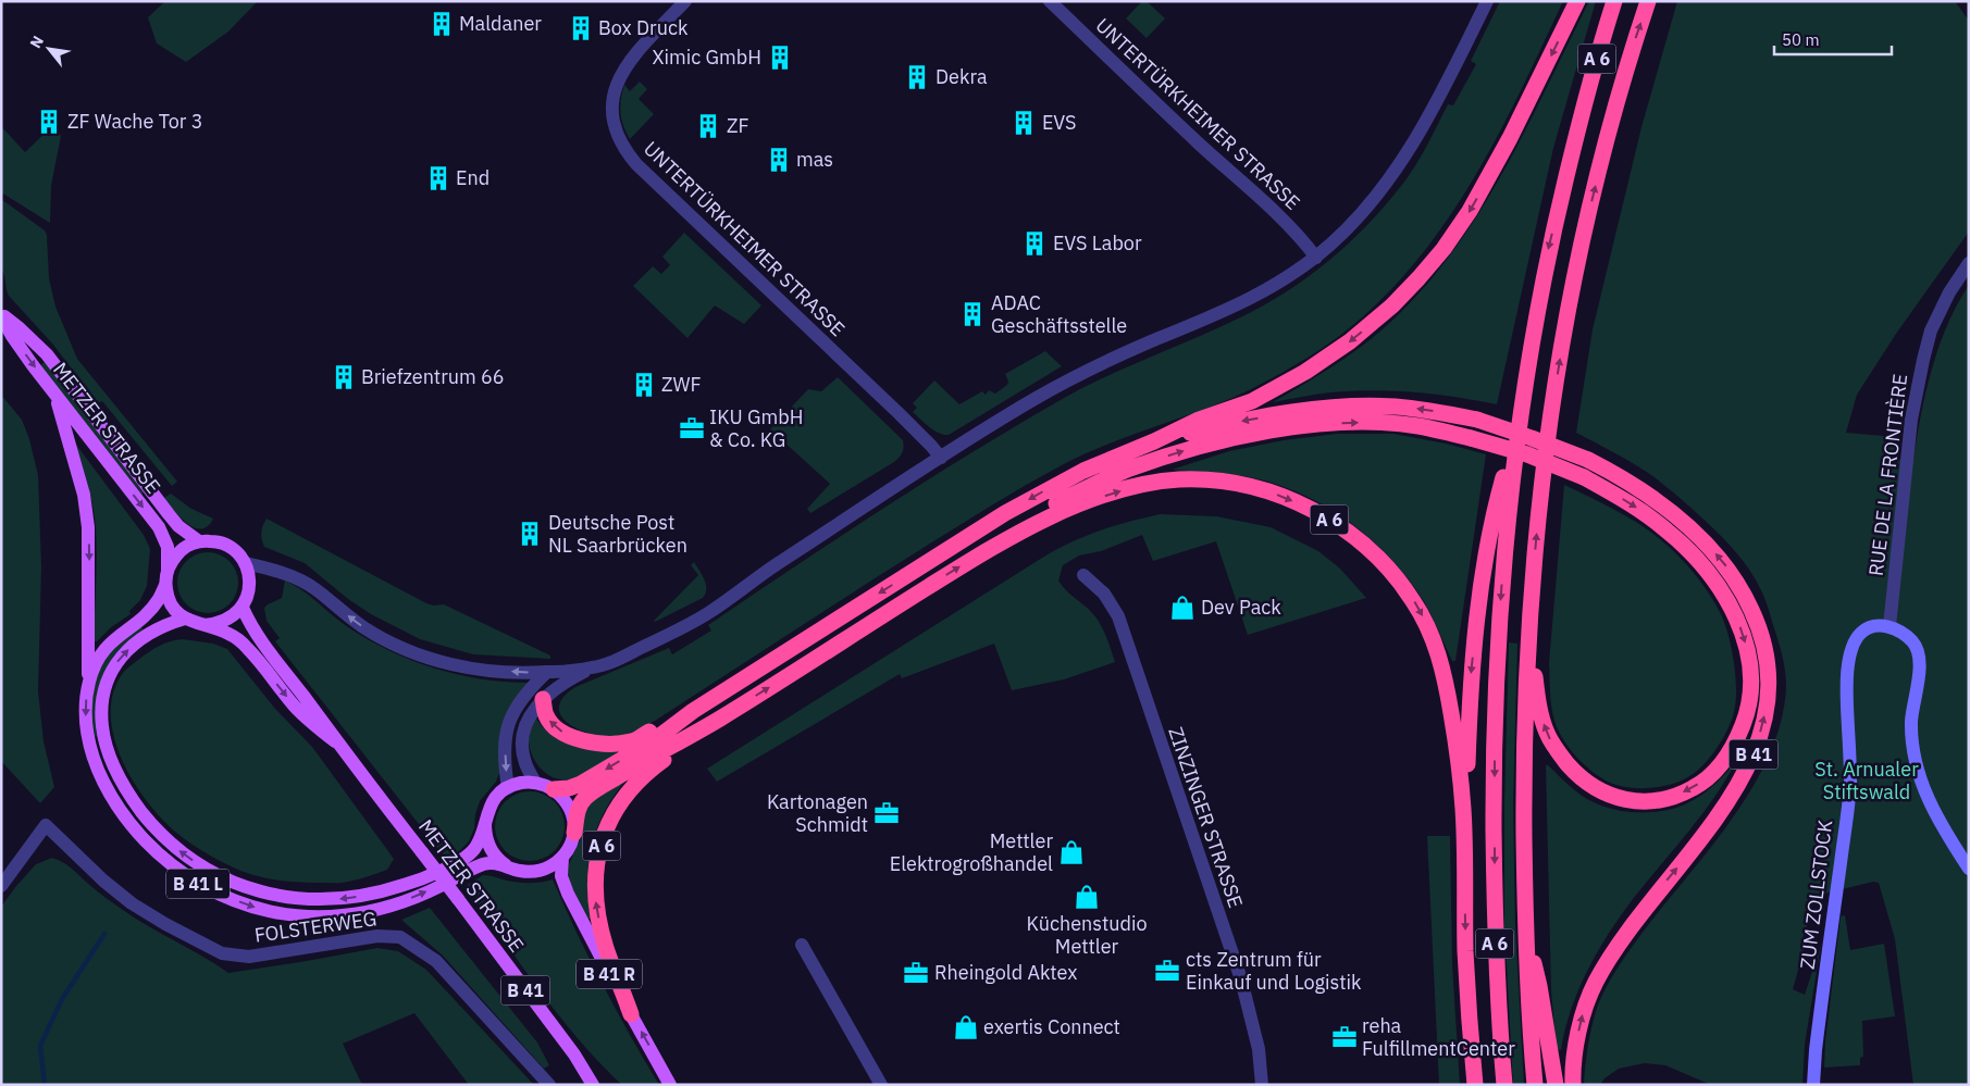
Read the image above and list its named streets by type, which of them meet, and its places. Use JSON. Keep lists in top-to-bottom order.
{
  "streets": {
    "highway": ["A 6", "B 41"],
    "main road": ["METZER STRASSE", "B 41 L", "B 41 R"],
    "street": [
      "UNTERTÜRKHEIMER STRASSE",
      "RUE DE LA FRONTIÈRE",
      "ZINZINGER STRASSE",
      "ZUM ZOLLSTOCK",
      "FOLSTERWEG"
    ]
  },
  "crossings": [
    ["A 6", "B 41"],
    ["A 6", "B 41 R"],
    ["METZER STRASSE", "B 41 L"],
    ["RUE DE LA FRONTIÈRE", "ZUM ZOLLSTOCK"],
    ["B 41 L", "B 41 R"]
  ],
  "parks": ["St. Arnualer Stiftswald"],
  "places": {
    "building": [
      "Maldaner",
      "Box Druck",
      "Ximic GmbH",
      "Dekra",
      "ZF Wache Tor 3",
      "EVS",
      "ZF",
      "mas",
      "End",
      "EVS Labor",
      "ADAC Geschäftsstelle",
      "Briefzentrum 66",
      "ZWF",
      "Deutsche Post NL Saarbrücken"
    ],
    "office": [
      "IKU GmbH & Co. KG",
      "Kartonagen Schmidt",
      "cts Zentrum für Einkauf und Logistik",
      "Rheingold Aktex",
      "reha FulfillmentCenter"
    ],
    "shop": [
      "Dev Pack",
      "Mettler Elektrogroßhandel",
      "Küchenstudio Mettler",
      "exertis Connect"
    ]
  },
  "scale_bar": "50 m",
  "north": "top left"
}
